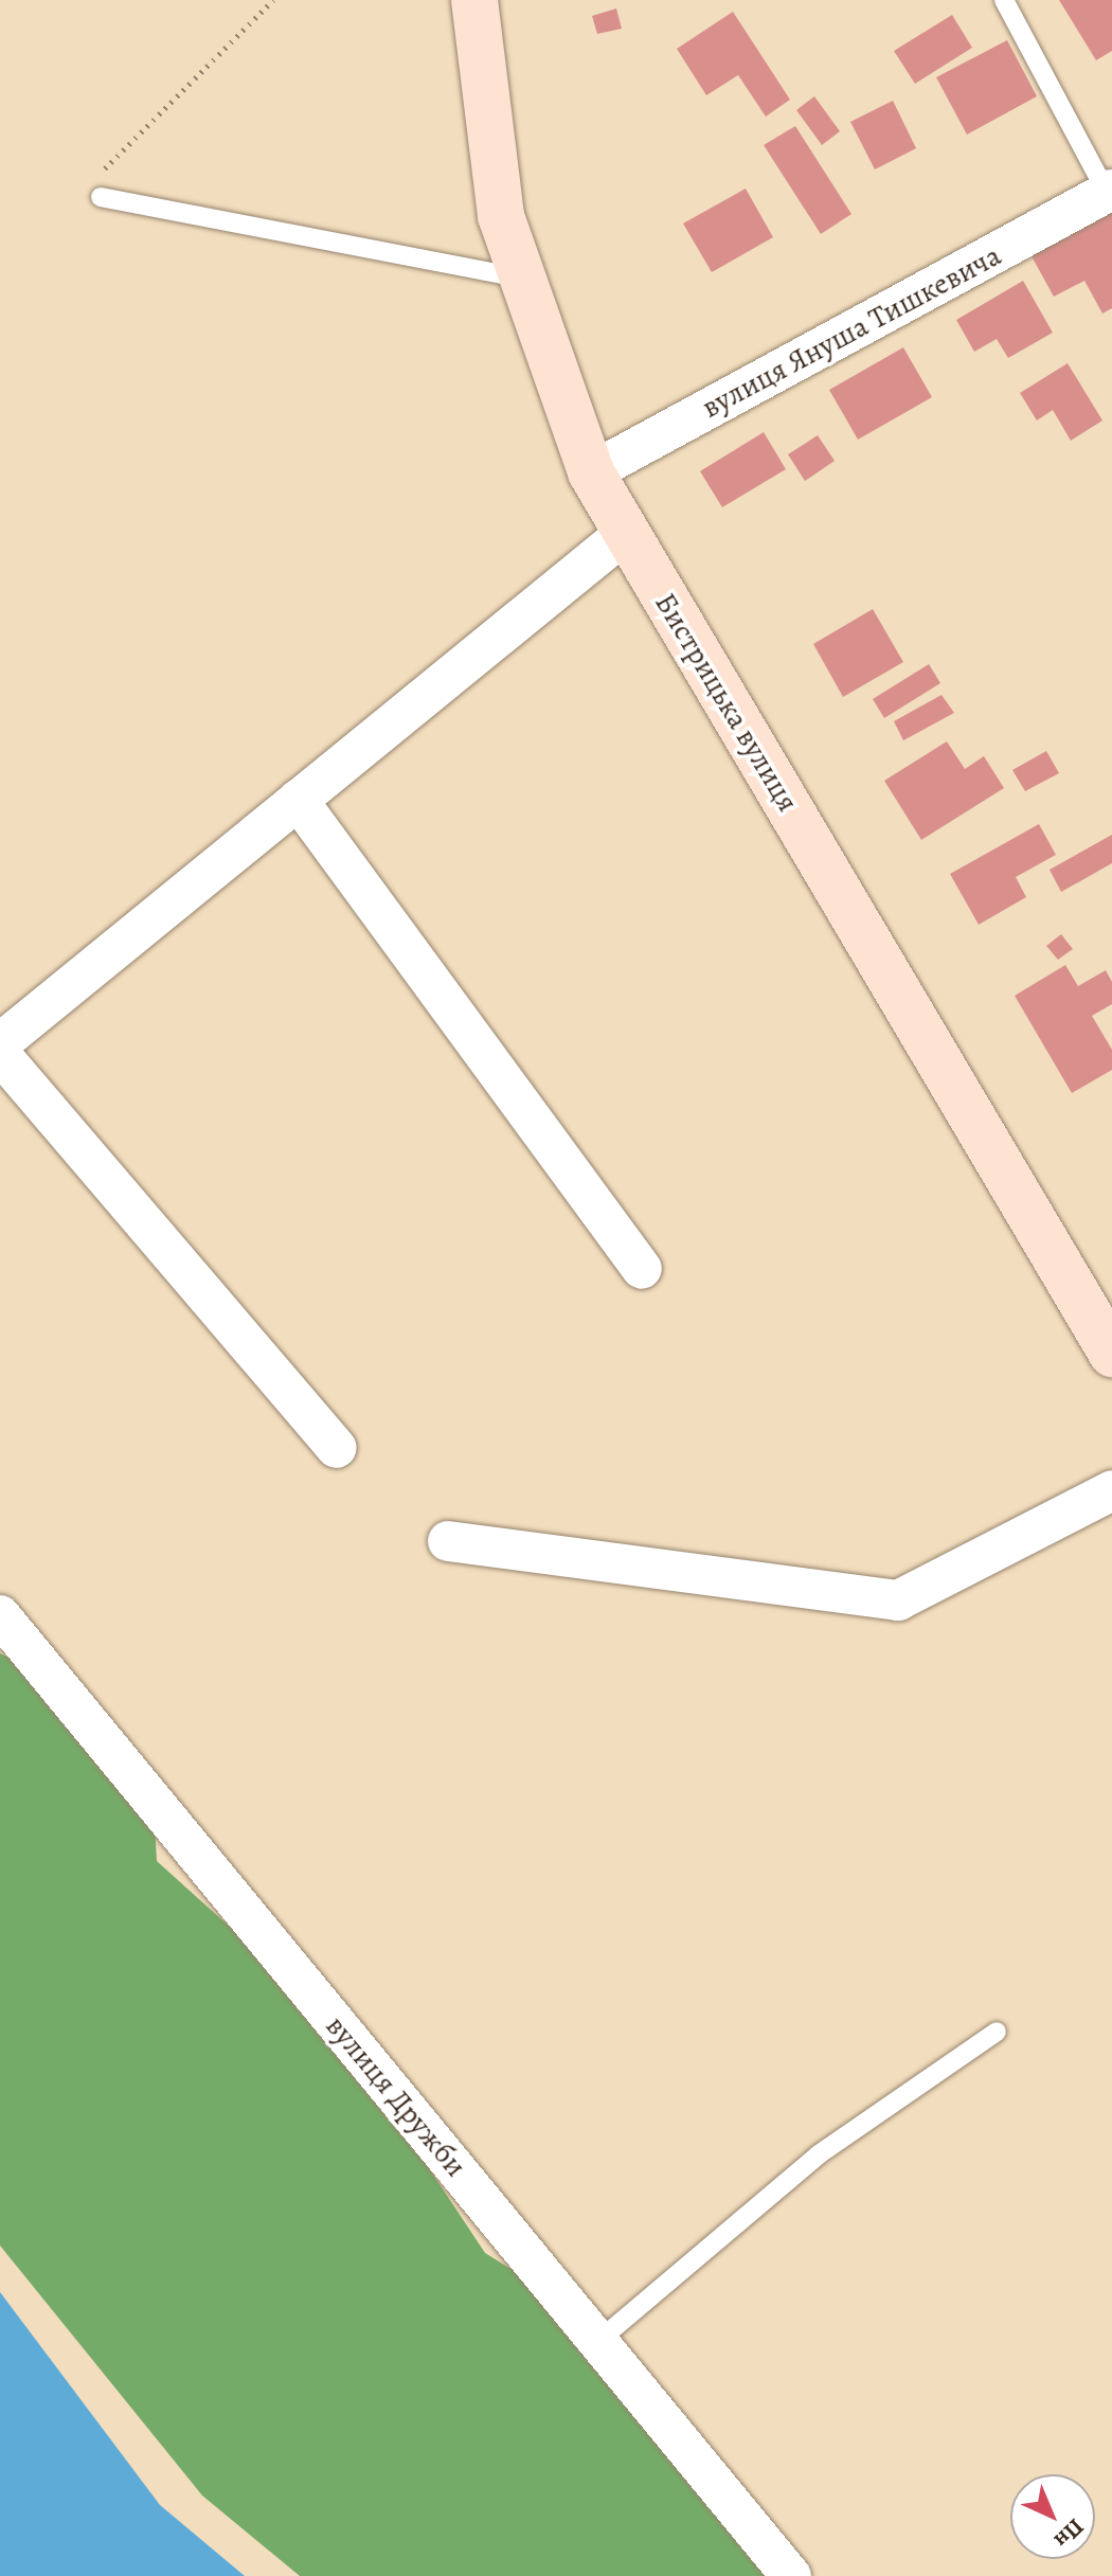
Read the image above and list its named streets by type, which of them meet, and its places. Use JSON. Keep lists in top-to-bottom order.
{
  "streets": {
    "street": ["вулиця Януша Тишкевича", "Бистрицька вулиця", "вулиця Дружби"]
  },
  "crossings": [
    ["вулиця Януша Тишкевича", "Бистрицька вулиця"]
  ],
  "north": "bottom right"
}
